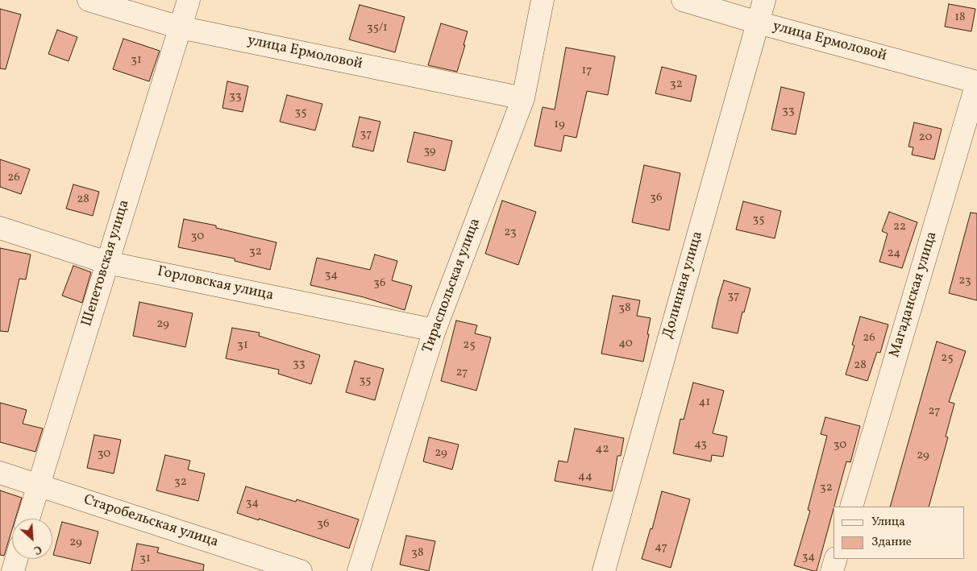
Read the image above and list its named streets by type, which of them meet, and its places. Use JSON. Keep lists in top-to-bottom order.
{
  "streets": {
    "street": [
      "улица Ермоловой",
      "Шепетовская улица",
      "Горловская улица",
      "Долинная улица",
      "Тираспольская улица",
      "Магаданская улица",
      "Старобельская улица"
    ]
  },
  "crossings": [
    ["улица Ермоловой", "Шепетовская улица"],
    ["улица Ермоловой", "Долинная улица"],
    ["улица Ермоловой", "Тираспольская улица"],
    ["улица Ермоловой", "Магаданская улица"],
    ["Шепетовская улица", "Горловская улица"],
    ["Шепетовская улица", "Старобельская улица"],
    ["Горловская улица", "Тираспольская улица"]
  ],
  "house_numbers": [
    "18",
    "35/1",
    "31",
    "17",
    "32",
    "33",
    "33",
    "35",
    "19",
    "37",
    "20",
    "39",
    "26",
    "36",
    "28",
    "35",
    "22",
    "23",
    "30",
    "32",
    "24",
    "34",
    "23",
    "36",
    "37",
    "38",
    "29",
    "26",
    "40",
    "31",
    "25",
    "25",
    "33",
    "28",
    "27",
    "35",
    "41",
    "27",
    "43",
    "30",
    "42",
    "29",
    "30",
    "29",
    "44",
    "32",
    "32",
    "34",
    "36",
    "29",
    "47",
    "38",
    "34",
    "31"
  ],
  "legend": ["Улица", "Здание"],
  "north": "bottom right"
}
